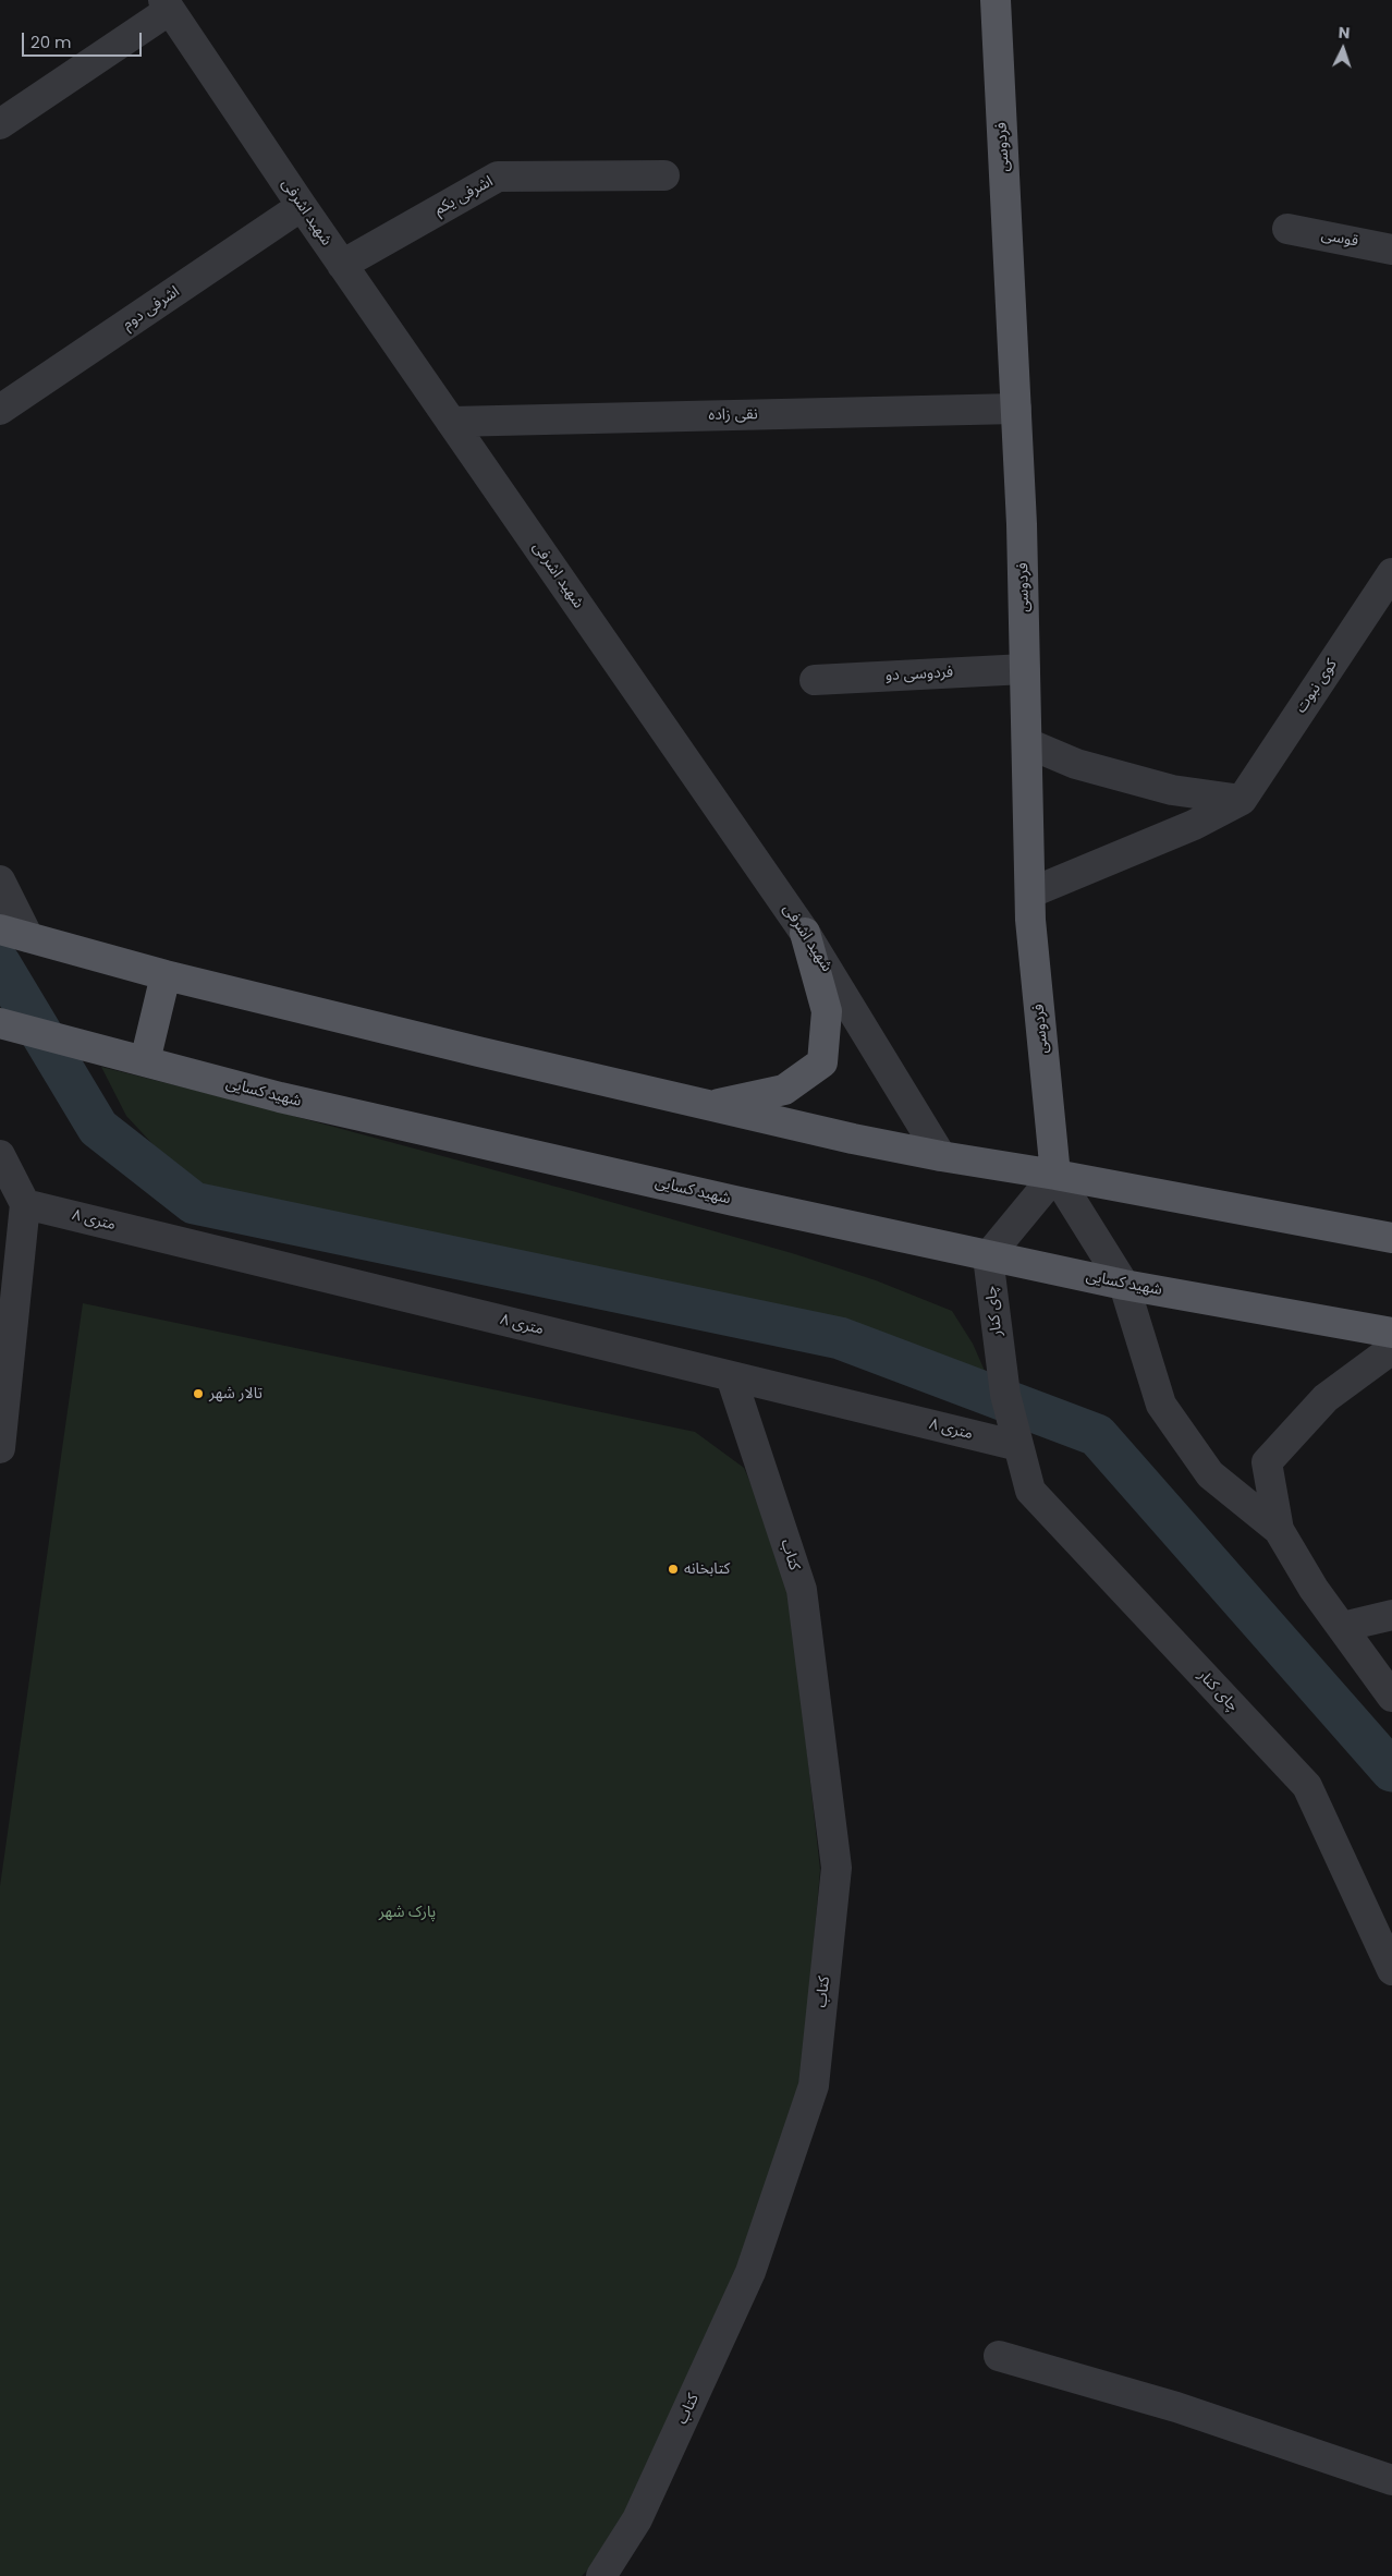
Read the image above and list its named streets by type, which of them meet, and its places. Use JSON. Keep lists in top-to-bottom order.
{
  "streets": {
    "main road": ["فردوسی", "شهید کسایی"],
    "street": [
      "اشرفی یکم",
      "شهید اشرفی",
      "قوسی",
      "اشرفی دوم",
      "نقی زاده",
      "فردوسی دو",
      "کوی نبوت",
      "۸ متری",
      "چای کنار",
      "کتاب"
    ]
  },
  "crossings": [
    ["فردوسی", "نقی زاده"],
    ["فردوسی", "فردوسی دو"],
    ["اشرفی یکم", "شهید اشرفی"],
    ["شهید اشرفی", "اشرفی دوم"],
    ["شهید اشرفی", "نقی زاده"],
    ["شهید کسایی", "چای کنار"],
    ["۸ متری", "چای کنار"],
    ["۸ متری", "کتاب"]
  ],
  "parks": ["پارک شهر"],
  "places": ["تالار شهر", "کتابخانه"],
  "scale_bar": "20 m",
  "north": "top"
}
